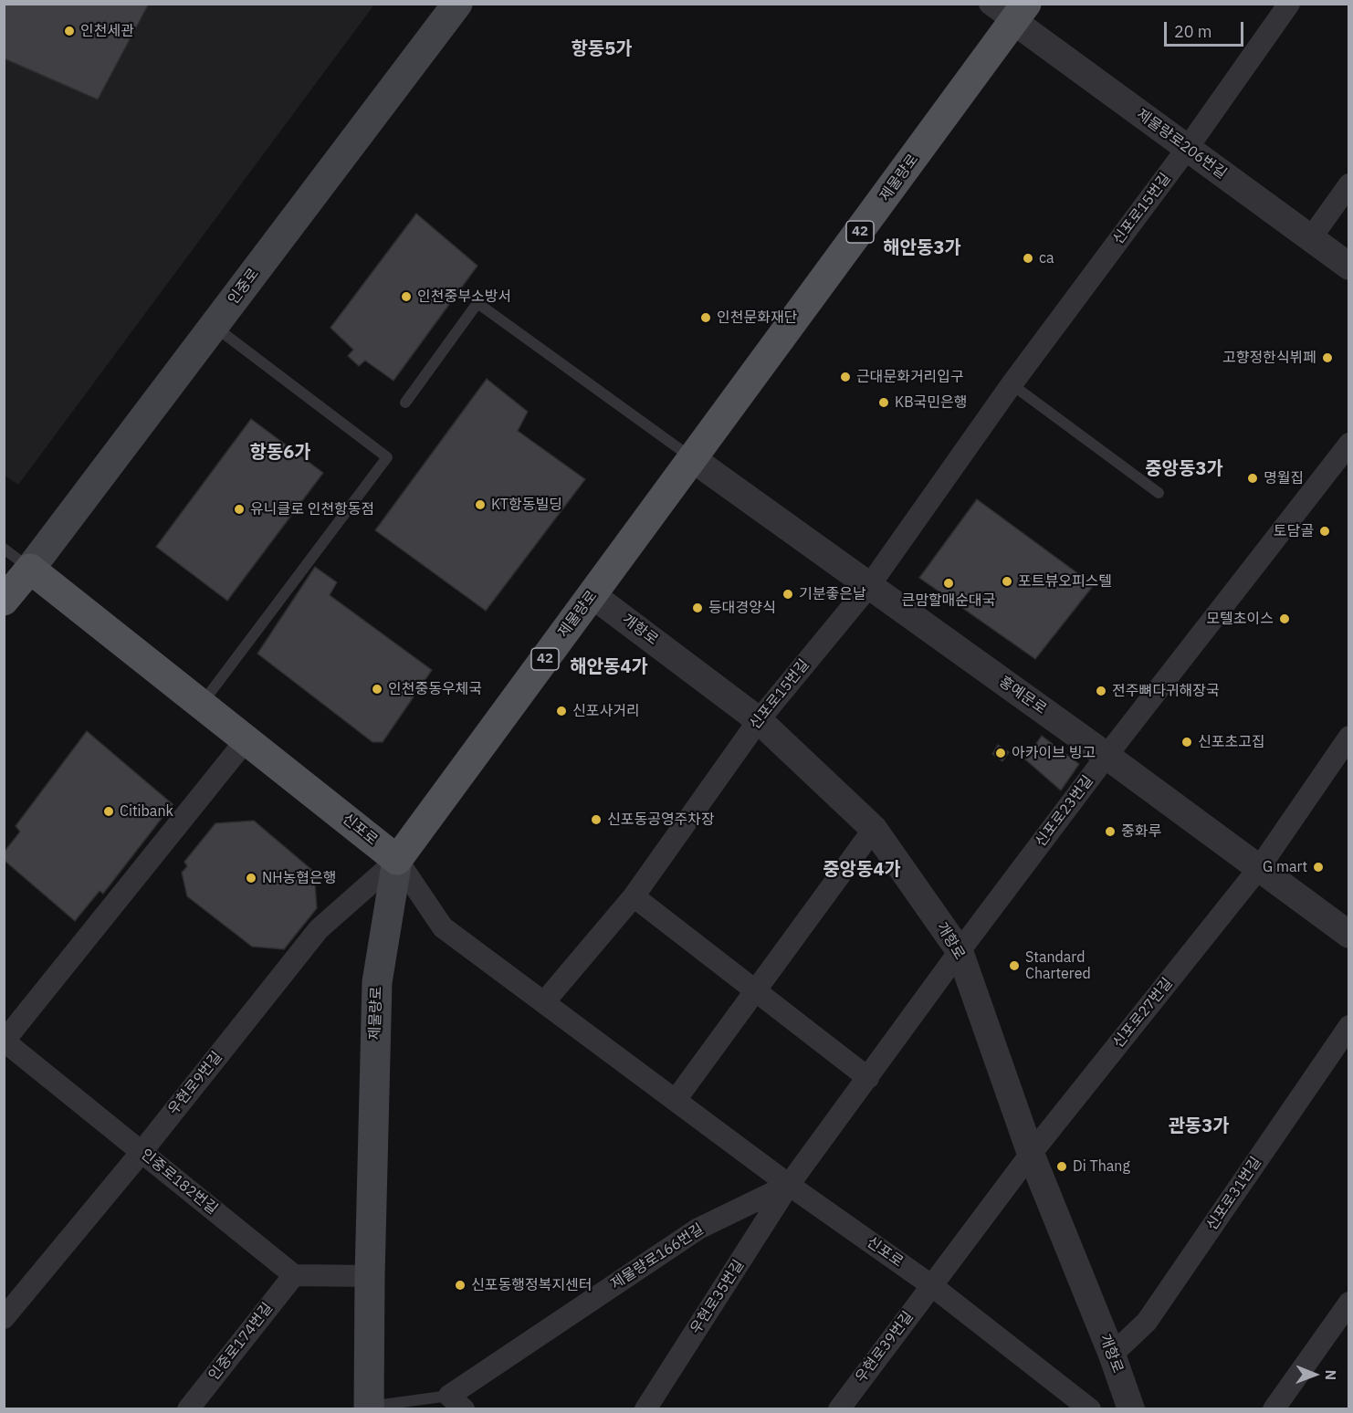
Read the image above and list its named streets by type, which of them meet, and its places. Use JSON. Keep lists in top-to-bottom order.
{
  "streets": {
    "main road": [
      "제물량로",
      "42",
      "인중로",
      "신포로"
    ],
    "street": [
      "제물량로206번길",
      "신포로15번길",
      "개항로",
      "홍예문로",
      "신포로23번길",
      "신포로27번길",
      "우현로9번길",
      "인중로182번길",
      "신포로31번길",
      "제물량로166번길",
      "우현로35번길",
      "인중로174번길",
      "우현로39번길"
    ]
  },
  "crossings": [
    ["제물량로206번길", "제물량로"],
    ["제물량로206번길", "신포로15번길"],
    ["제물량로", "개항로"],
    ["제물량로", "홍예문로"],
    ["제물량로", "신포로"],
    ["제물량로", "우현로9번길"],
    ["제물량로", "제물량로166번길"],
    ["신포로15번길", "개항로"],
    ["신포로15번길", "홍예문로"],
    ["신포로15번길", "신포로"],
    ["인중로", "신포로"],
    ["개항로", "신포로23번길"],
    ["개항로", "신포로27번길"],
    ["개항로", "신포로31번길"],
    ["홍예문로", "신포로23번길"],
    ["홍예문로", "신포로27번길"],
    ["신포로23번길", "신포로"],
    ["신포로23번길", "제물량로166번길"],
    ["신포로23번길", "우현로35번길"],
    ["신포로", "신포로27번길"],
    ["신포로", "우현로9번길"],
    ["신포로", "제물량로166번길"],
    ["신포로", "우현로35번길"],
    ["신포로", "우현로39번길"],
    ["신포로27번길", "우현로39번길"],
    ["우현로9번길", "인중로182번길"],
    ["인중로182번길", "인중로174번길"],
    ["제물량로166번길", "우현로35번길"]
  ],
  "districts": [
    "항동5가",
    "해안동3가",
    "항동6가",
    "중앙동3가",
    "해안동4가",
    "중앙동4가",
    "관동3가"
  ],
  "places": [
    "인천세관",
    "ca",
    "인천중부소방서",
    "인천문화재단",
    "고향정한식뷔페",
    "근대문화거리입구",
    "KB국민은행",
    "명월집",
    "KT항동빌딩",
    "유니클로 인천항동점",
    "토담골",
    "포트뷰오피스텔",
    "큰맘할매순대국",
    "기분좋은날",
    "등대경양식",
    "모텔초이스",
    "인천중동우체국",
    "전주뼈다귀해장국",
    "신포사거리",
    "신포초고집",
    "아카이브 빙고",
    "Citibank",
    "신포동공영주차장",
    "중화루",
    "G mart",
    "NH농협은행",
    "Standard Chartered",
    "Di Thang",
    "신포동행정복지센터"
  ],
  "scale_bar": "20 m",
  "north": "right"
}
